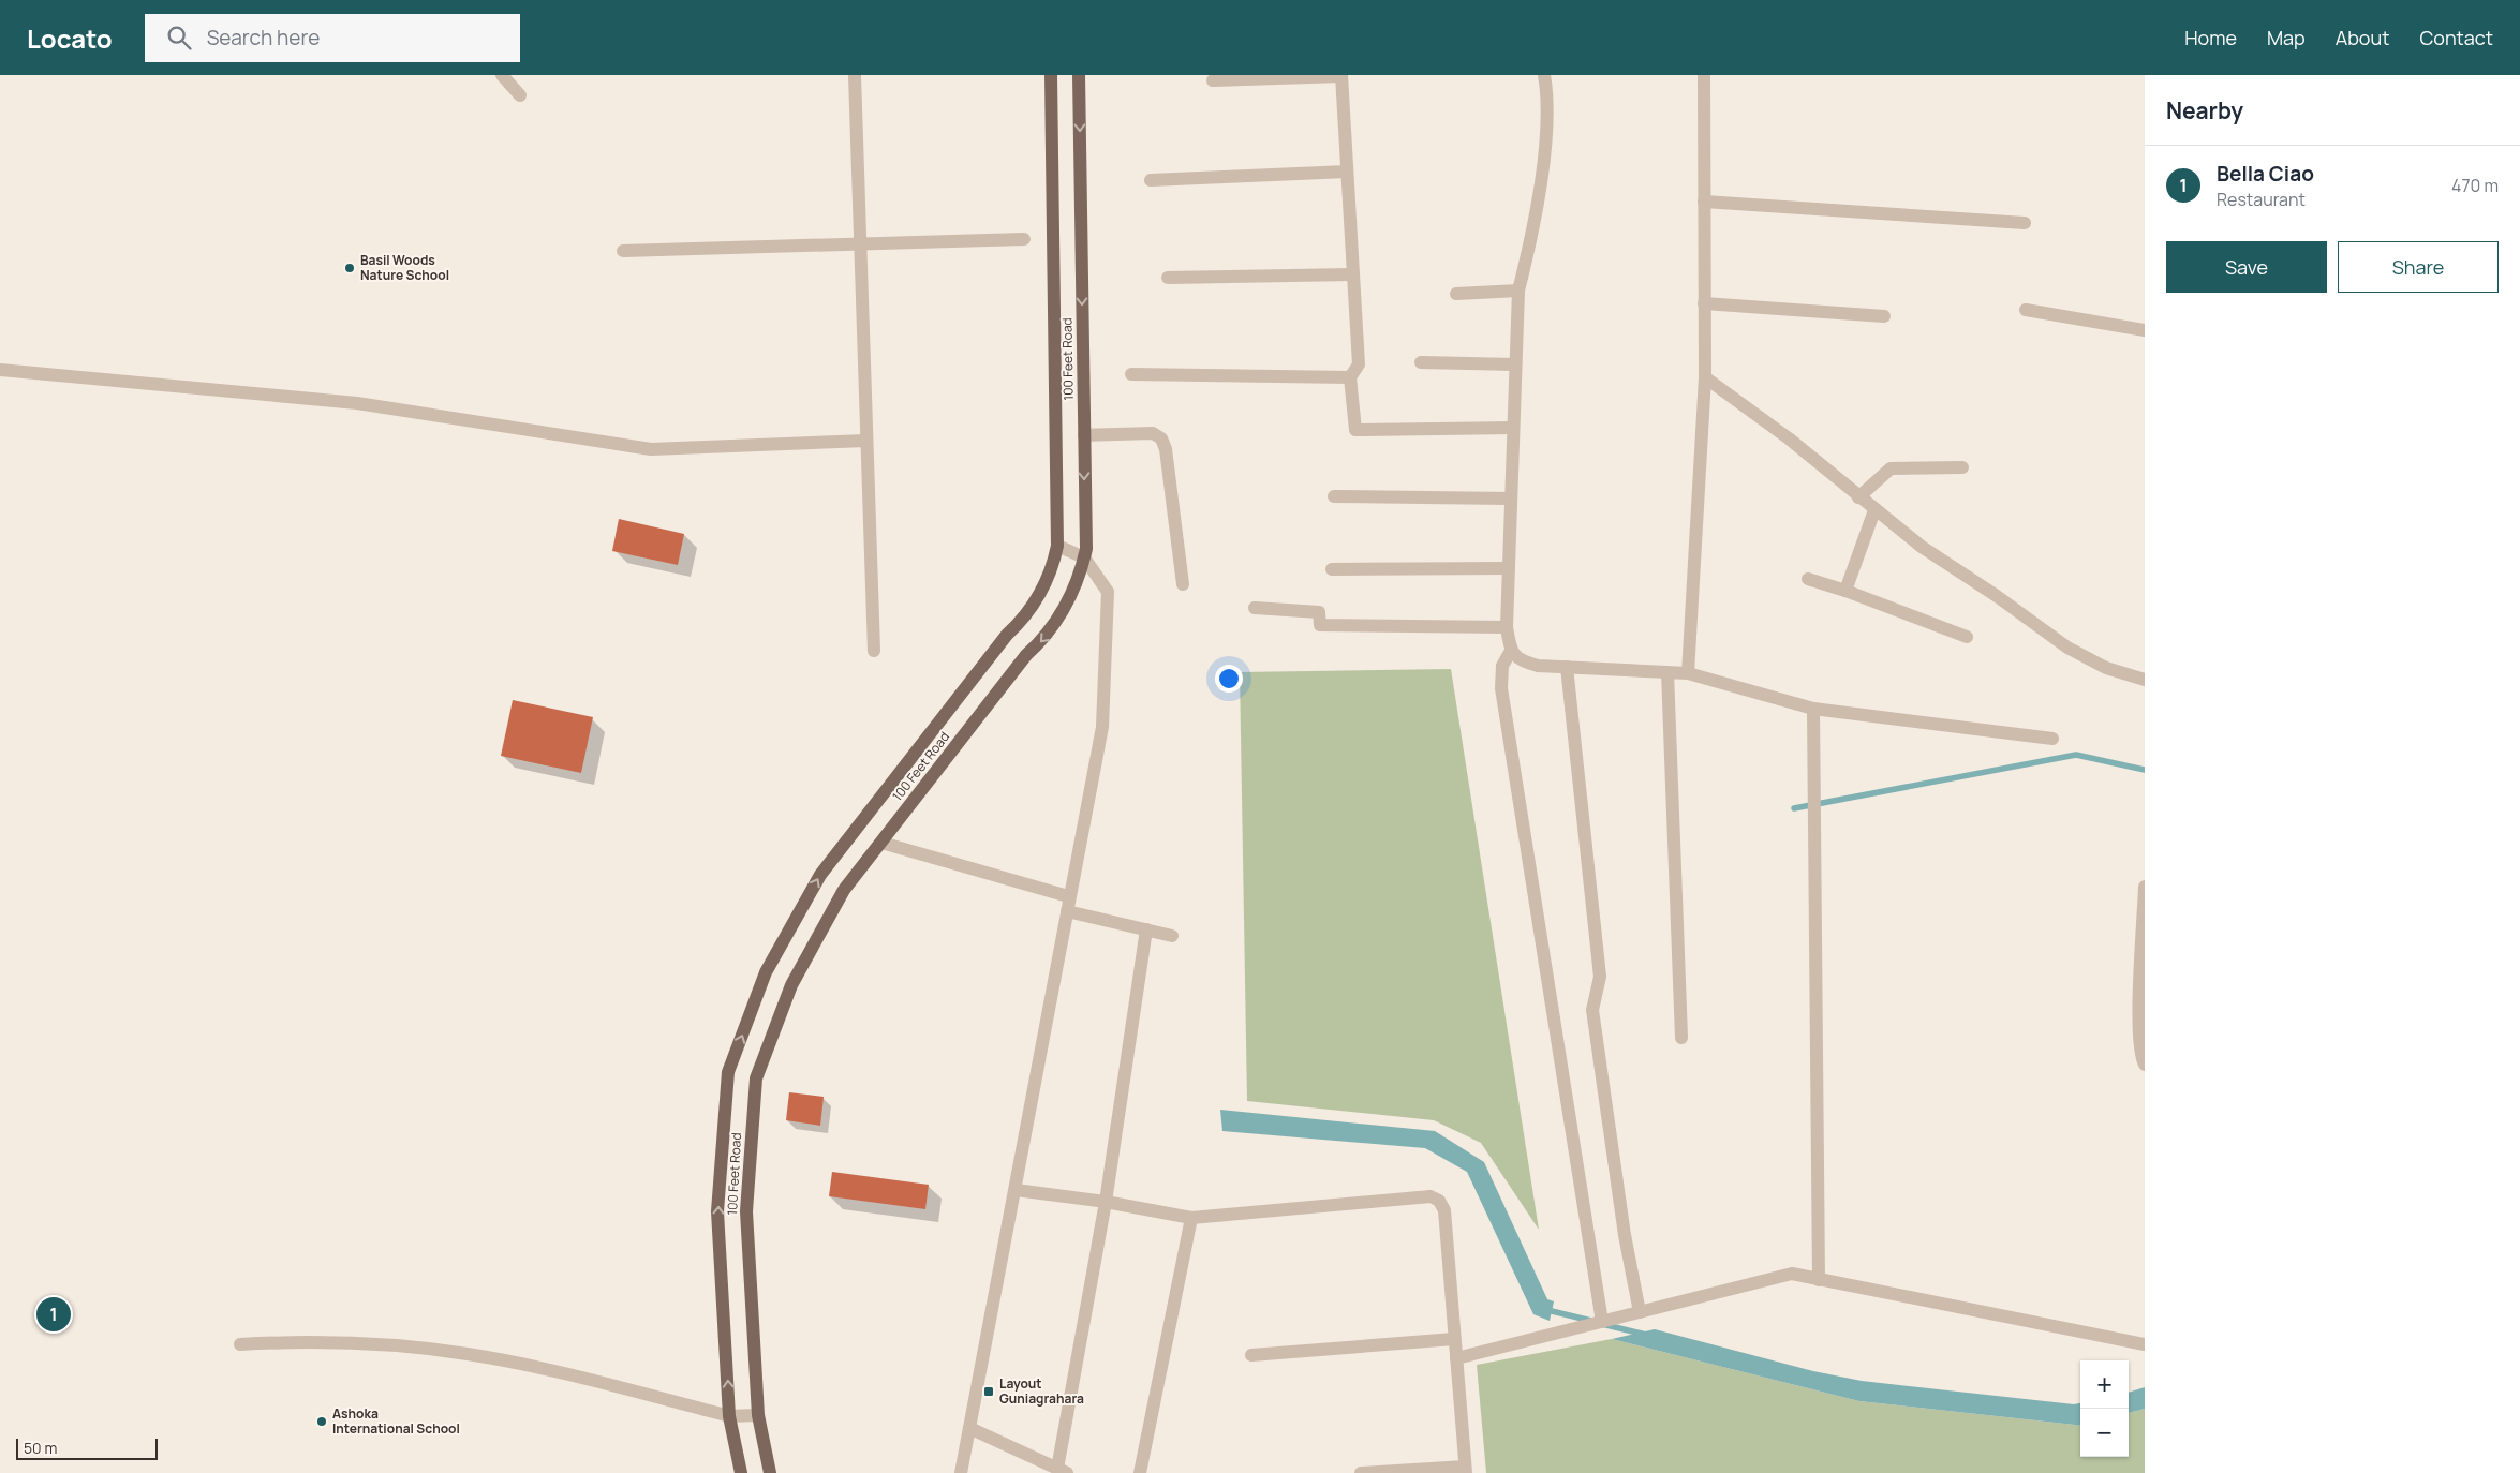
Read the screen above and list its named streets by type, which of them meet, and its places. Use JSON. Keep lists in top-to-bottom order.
{
  "streets": {
    "main road": ["100 Feet Road"]
  },
  "places": {
    "other": ["Basil Woods Nature School", "Ashoka International School"],
    "transit": ["Layout Guniagrahara"]
  },
  "scale_bar": "50 m",
  "page": {
    "header": "Locato",
    "search": "Search here",
    "nav": [
      "Home",
      "Map",
      "About",
      "Contact"
    ],
    "heading": "Nearby",
    "list": [
      {
        "mark": "1",
        "name": "Bella Ciao",
        "note": "Restaurant",
        "value": "470 m"
      }
    ],
    "buttons": ["Save", "Share"],
    "pins": "1",
    "map_buttons": ["+", "−"],
    "scale": "50 m"
  }
}
